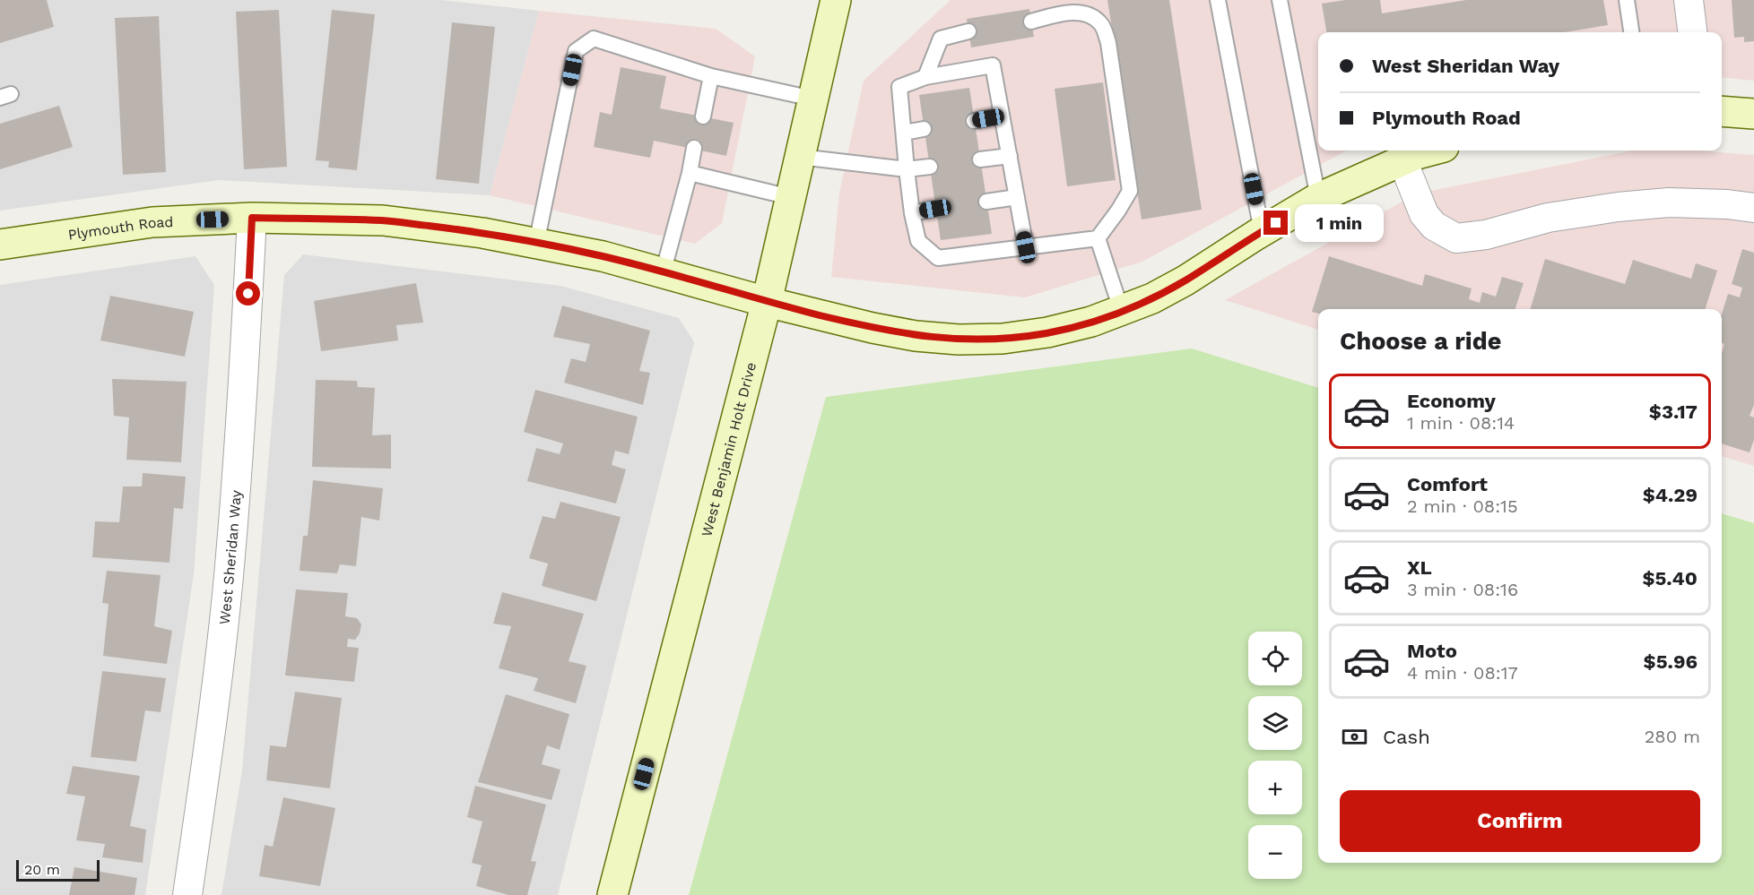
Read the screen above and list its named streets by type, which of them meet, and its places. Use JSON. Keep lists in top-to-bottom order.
{
  "streets": {
    "street": ["Plymouth Road", "West Benjamin Holt Drive", "West Sheridan Way"]
  },
  "crossings": [
    ["Plymouth Road", "West Benjamin Holt Drive"],
    ["Plymouth Road", "West Sheridan Way"]
  ],
  "scale_bar": "20 m",
  "page": {
    "banner": ["West Sheridan Way", "Plymouth Road"],
    "bubble": "1 min",
    "heading": "Choose a ride",
    "list": [
      {
        "name": "Economy",
        "note": "1 min · 08:14",
        "value": "$3.17"
      },
      {
        "name": "Comfort",
        "note": "2 min · 08:15",
        "value": "$4.29"
      },
      {
        "name": "XL",
        "note": "3 min · 08:16",
        "value": "$5.40"
      },
      {
        "name": "Moto",
        "note": "4 min · 08:17",
        "value": "$5.96"
      }
    ],
    "map_buttons": ["+", "−"],
    "pay": ["Cash", "280 m"],
    "buttons": "Confirm",
    "scale": "20 m"
  }
}
